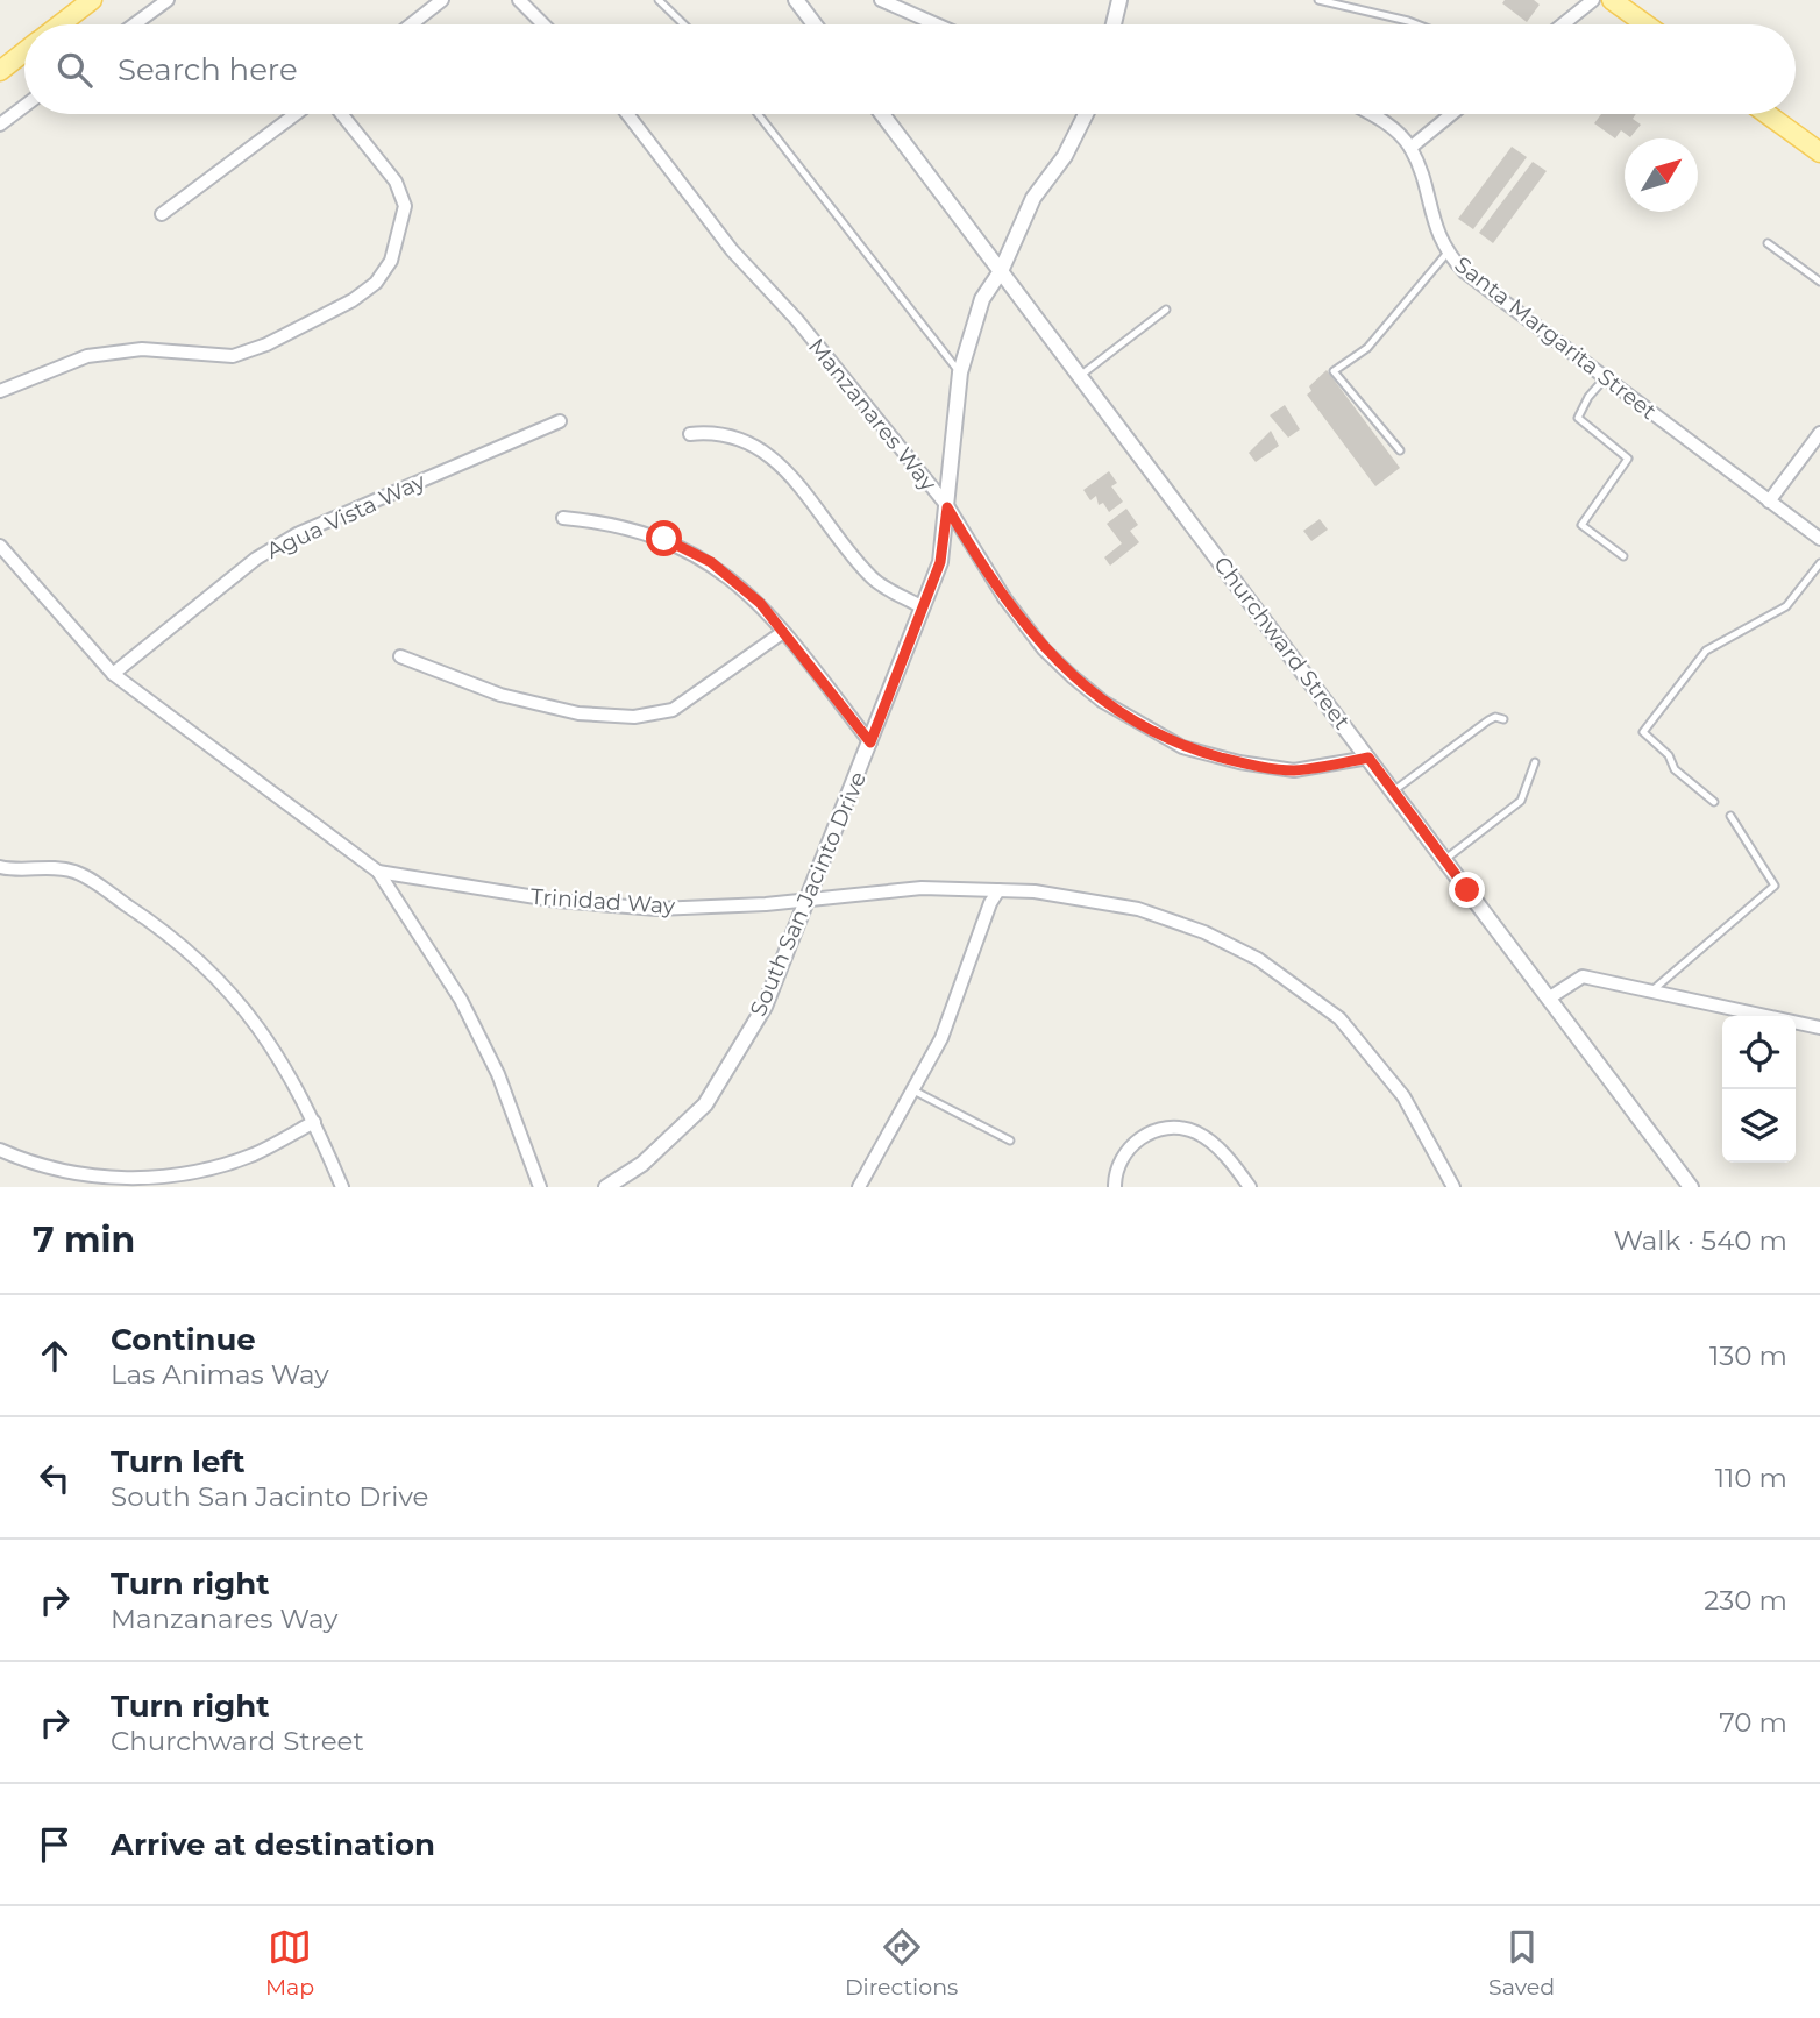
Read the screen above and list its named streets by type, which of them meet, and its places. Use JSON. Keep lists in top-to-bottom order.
{
  "streets": {
    "street": [
      "Santa Margarita Street",
      "Manzanares Way",
      "Agua Vista Way",
      "Churchward Street",
      "South San Jacinto Drive",
      "Trinidad Way"
    ]
  },
  "crossings": [
    ["Manzanares Way", "Churchward Street"],
    ["Manzanares Way", "South San Jacinto Drive"],
    ["Agua Vista Way", "Trinidad Way"],
    ["Churchward Street", "South San Jacinto Drive"],
    ["South San Jacinto Drive", "Trinidad Way"]
  ],
  "north": "top right",
  "page": {
    "search": "Search here",
    "heading": ["7 min", "Walk · 540 m"],
    "list": [
      ["Continue", "Las Animas Way", "130 m"],
      ["Turn left", "South San Jacinto Drive", "110 m"],
      ["Turn right", "Manzanares Way", "230 m"],
      ["Turn right", "Churchward Street", "70 m"],
      "Arrive at destination"
    ],
    "nav": ["Map", "Directions", "Saved"]
  }
}
